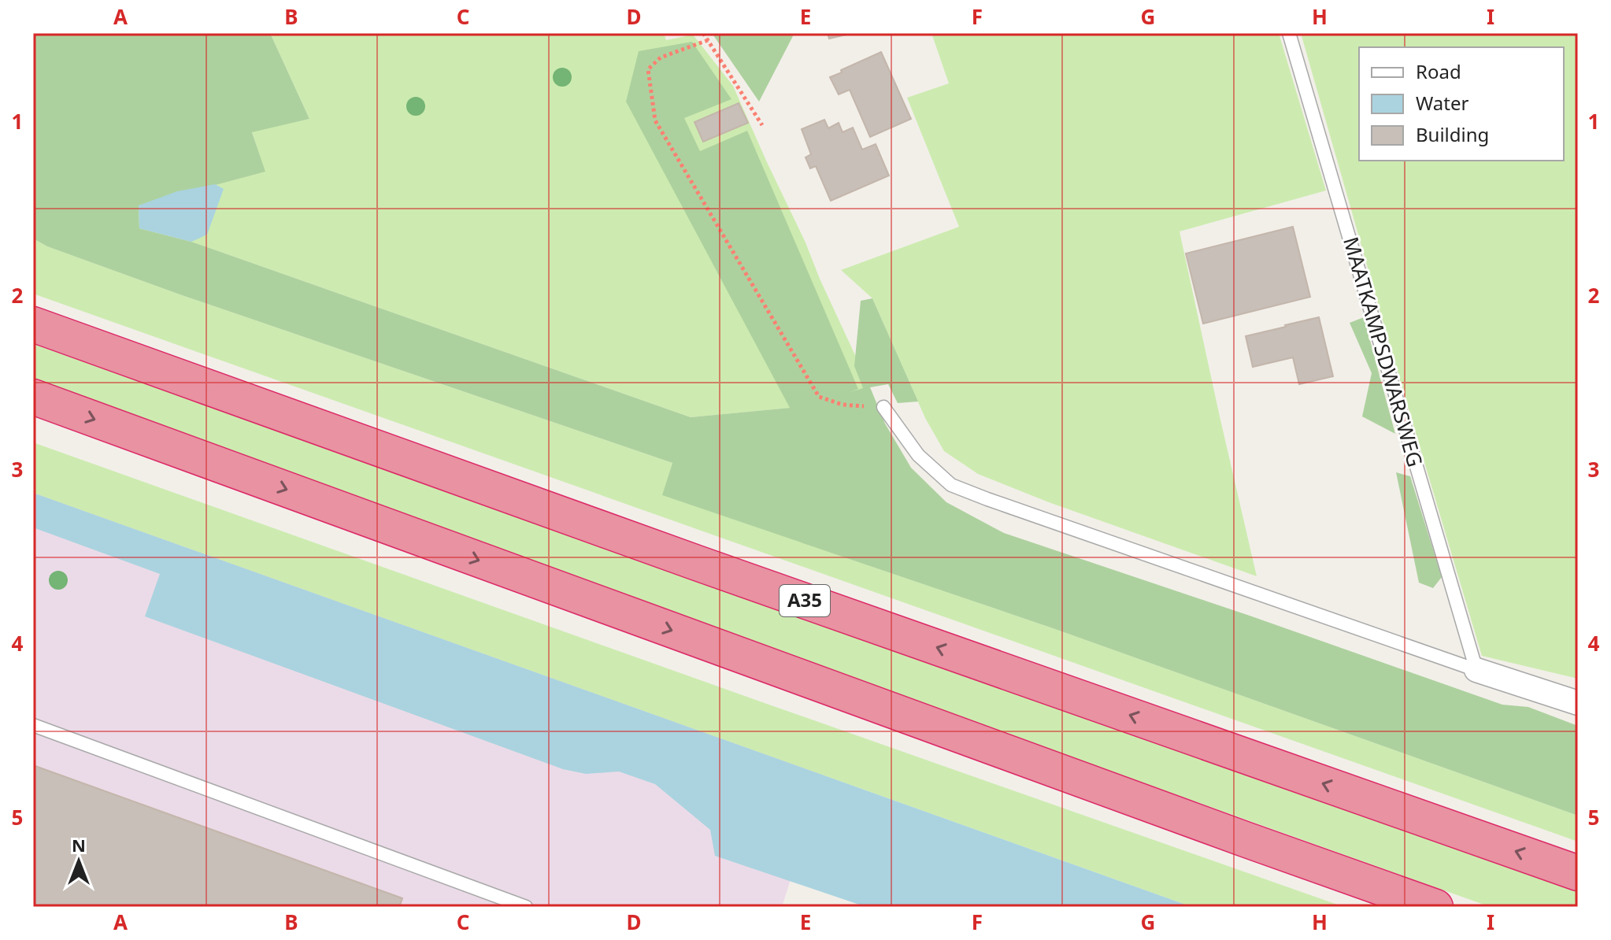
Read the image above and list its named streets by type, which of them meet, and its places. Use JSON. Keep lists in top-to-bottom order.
{
  "streets": {
    "highway": ["A35"],
    "lane": ["MAATKAMPSDWARSWEG"]
  },
  "legend": ["Road", "Water", "Building"],
  "north": "top",
  "grid": {
    "columns": [
      "A",
      "B",
      "C",
      "D",
      "E",
      "F",
      "G",
      "H",
      "I"
    ],
    "rows": [
      "1",
      "2",
      "3",
      "4",
      "5"
    ]
  }
}
